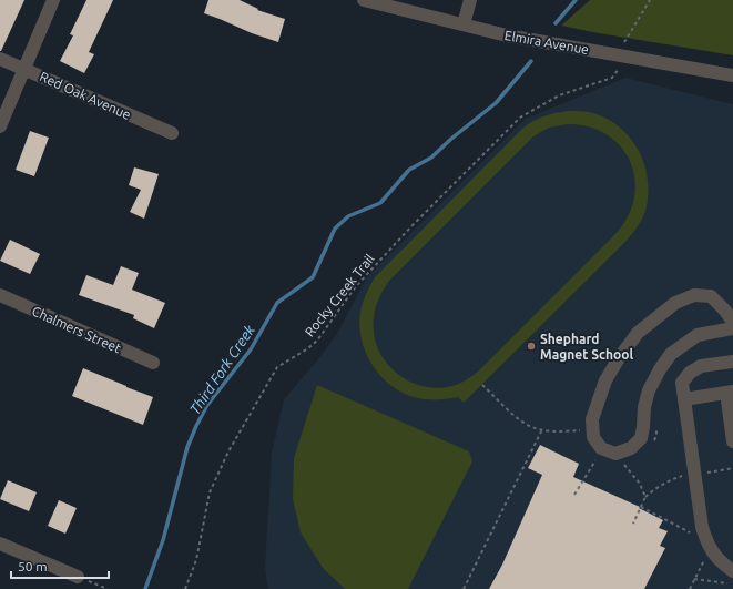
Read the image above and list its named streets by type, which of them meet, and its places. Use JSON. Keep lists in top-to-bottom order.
{
  "streets": {
    "street": ["Elmira Avenue", "Red Oak Avenue", "Chalmers Street"],
    "path": ["Rocky Creek Trail"]
  },
  "water": ["Third Fork Creek"],
  "places": ["Shephard Magnet School"],
  "scale_bar": "50 m"
}
